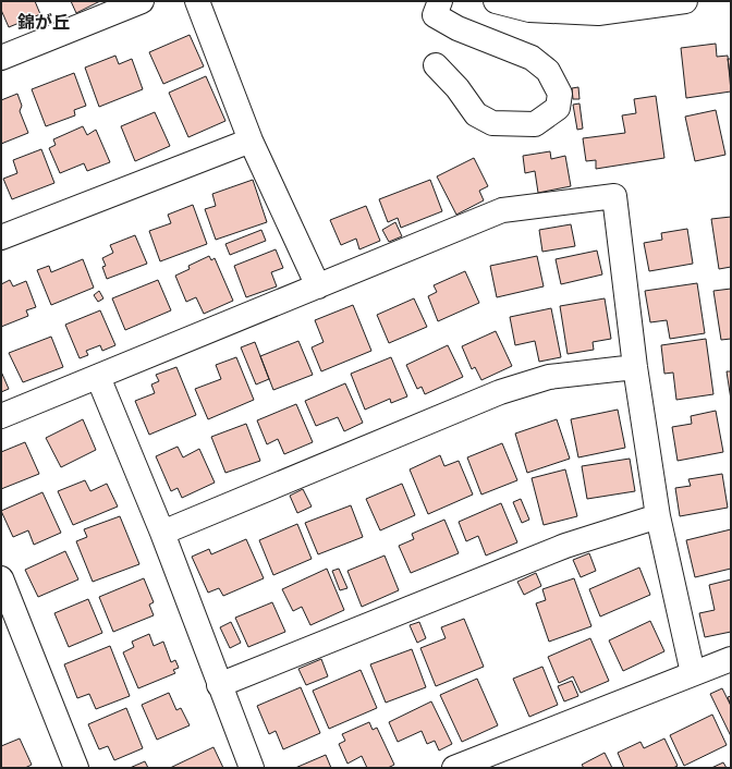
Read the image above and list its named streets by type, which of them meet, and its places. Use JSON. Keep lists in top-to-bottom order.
{
  "districts": ["錦が丘"]
}
